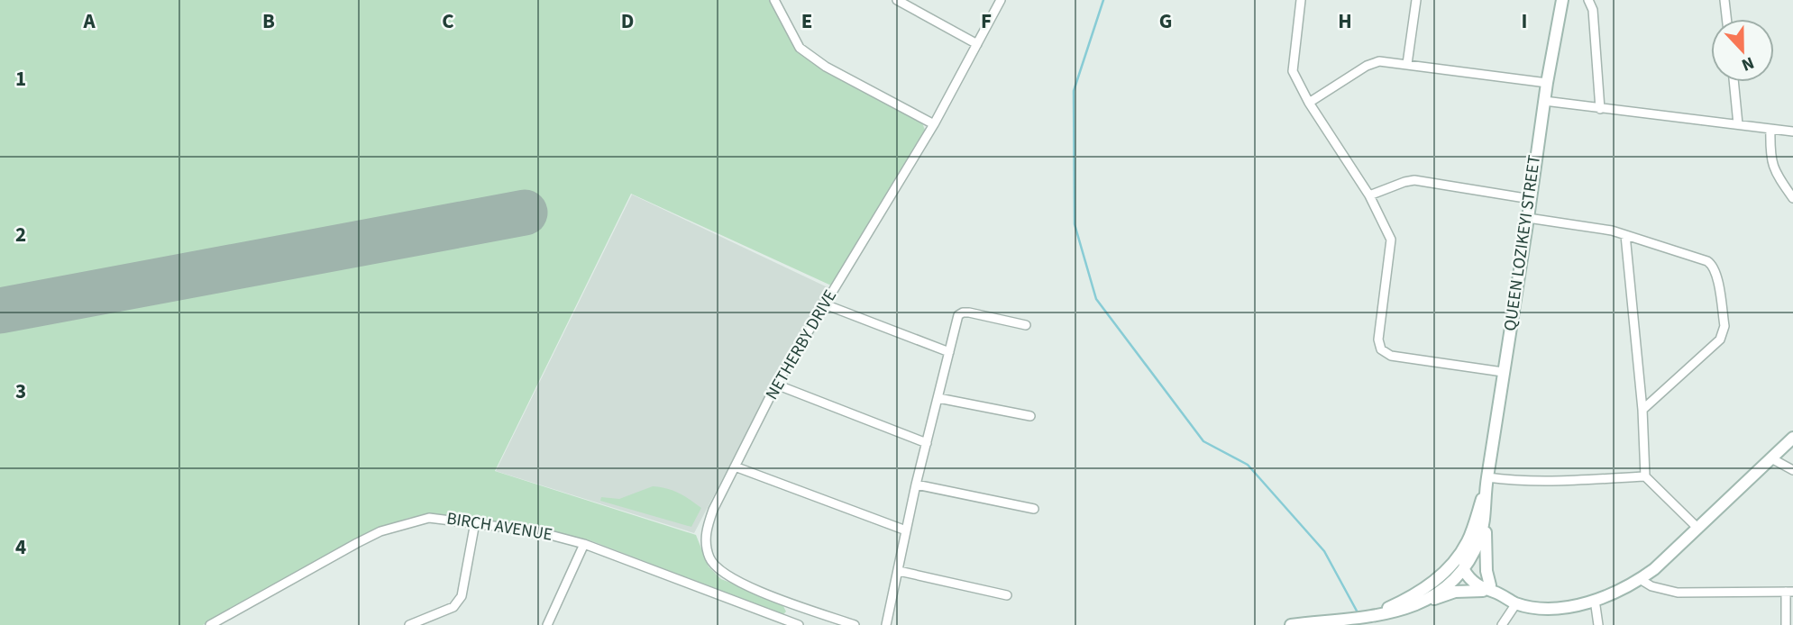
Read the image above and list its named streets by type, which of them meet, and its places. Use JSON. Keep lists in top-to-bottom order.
{
  "streets": {
    "main road": ["QUEEN LOZIKEYI STREET"],
    "street": ["NETHERBY DRIVE", "BIRCH AVENUE"]
  },
  "north": "bottom",
  "grid": {
    "columns": [
      "A",
      "B",
      "C",
      "D",
      "E",
      "F",
      "G",
      "H",
      "I"
    ],
    "rows": [
      "1",
      "2",
      "3",
      "4"
    ]
  }
}
